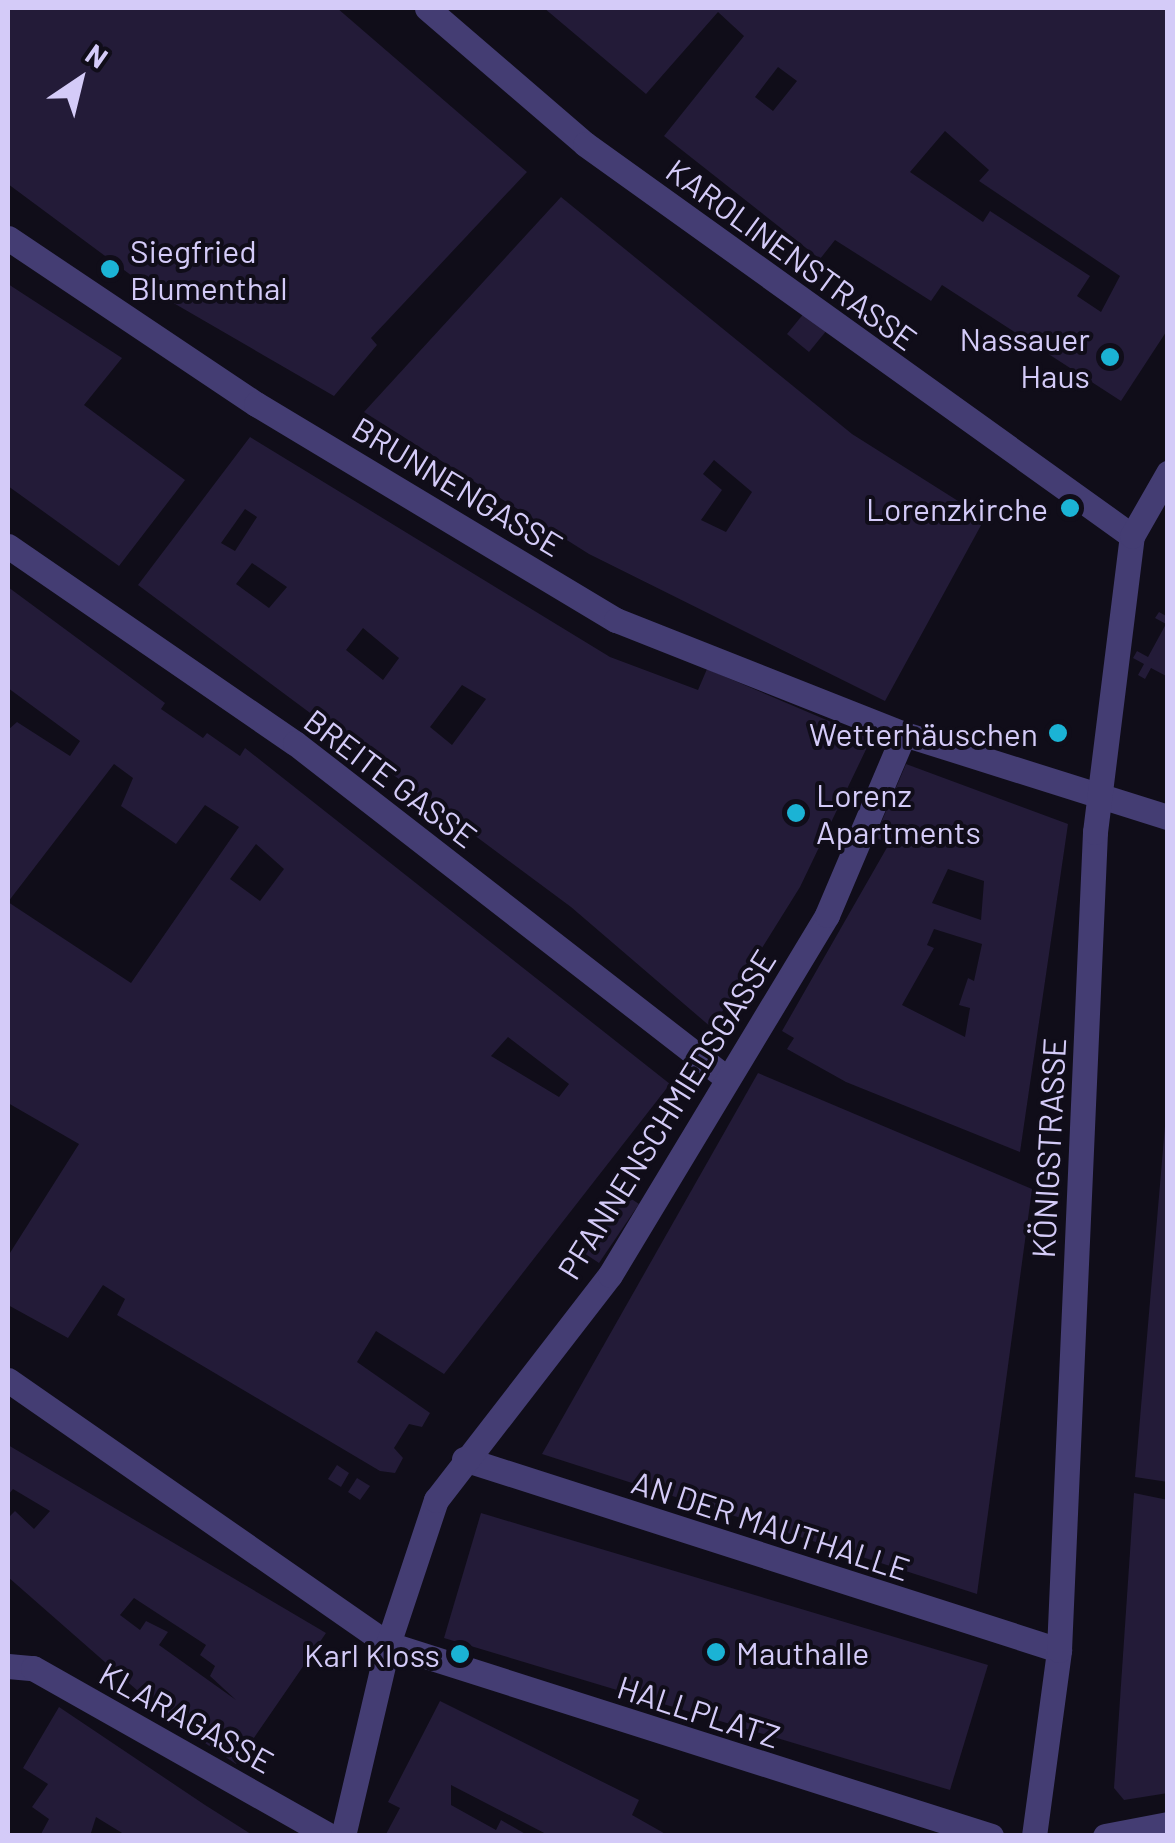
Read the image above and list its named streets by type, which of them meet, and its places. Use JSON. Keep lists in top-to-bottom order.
{
  "streets": {
    "street": [
      "KAROLINENSTRASSE",
      "BRUNNENGASSE",
      "BREITE GASSE",
      "PFANNENSCHMIEDSGASSE",
      "KÖNIGSTRASSE",
      "AN DER MAUTHALLE",
      "HALLPLATZ",
      "KLARAGASSE"
    ]
  },
  "crossings": [
    ["KAROLINENSTRASSE", "KÖNIGSTRASSE"],
    ["BRUNNENGASSE", "PFANNENSCHMIEDSGASSE"],
    ["BRUNNENGASSE", "KÖNIGSTRASSE"],
    ["BREITE GASSE", "PFANNENSCHMIEDSGASSE"],
    ["PFANNENSCHMIEDSGASSE", "AN DER MAUTHALLE"],
    ["PFANNENSCHMIEDSGASSE", "HALLPLATZ"],
    ["KÖNIGSTRASSE", "AN DER MAUTHALLE"]
  ],
  "places": [
    "Siegfried Blumenthal",
    "Nassauer Haus",
    "Lorenzkirche",
    "Wetterhäuschen",
    "Lorenz Apartments",
    "Mauthalle",
    "Karl Kloss"
  ],
  "north": "top right"
}
